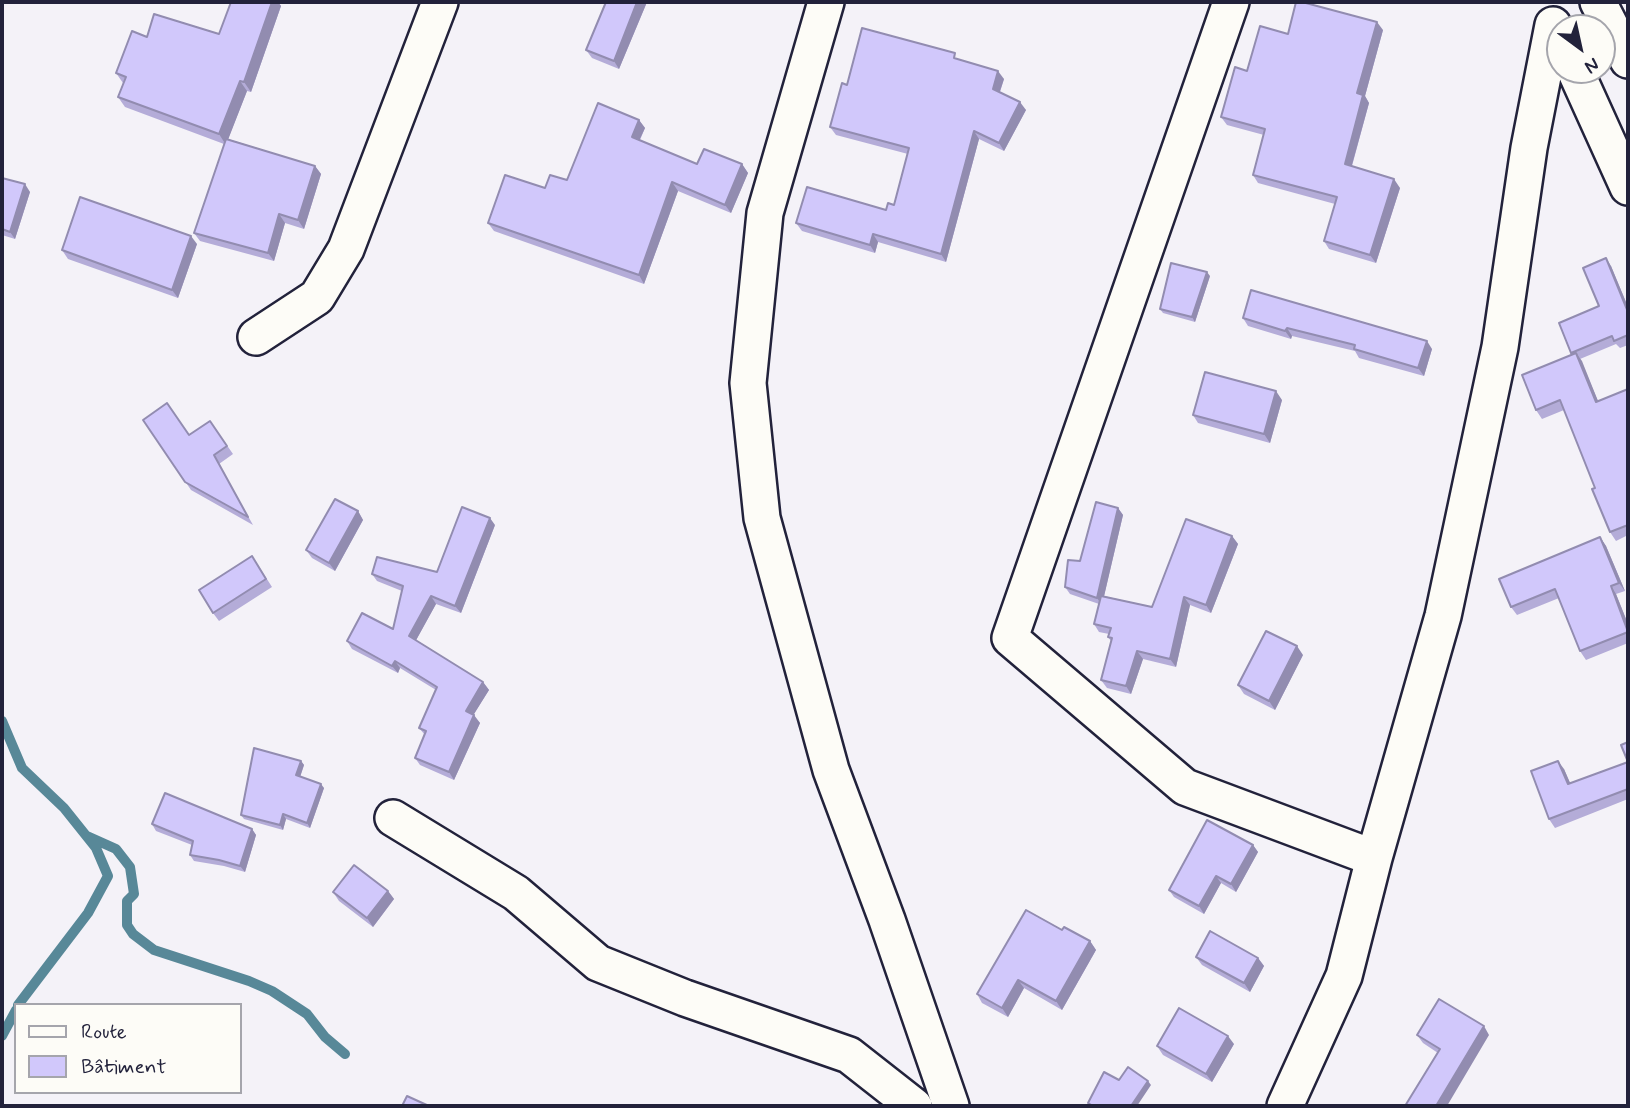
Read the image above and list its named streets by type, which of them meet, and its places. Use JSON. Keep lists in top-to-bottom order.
{
  "legend": ["Route", "Bâtiment"],
  "north": "bottom right"
}
